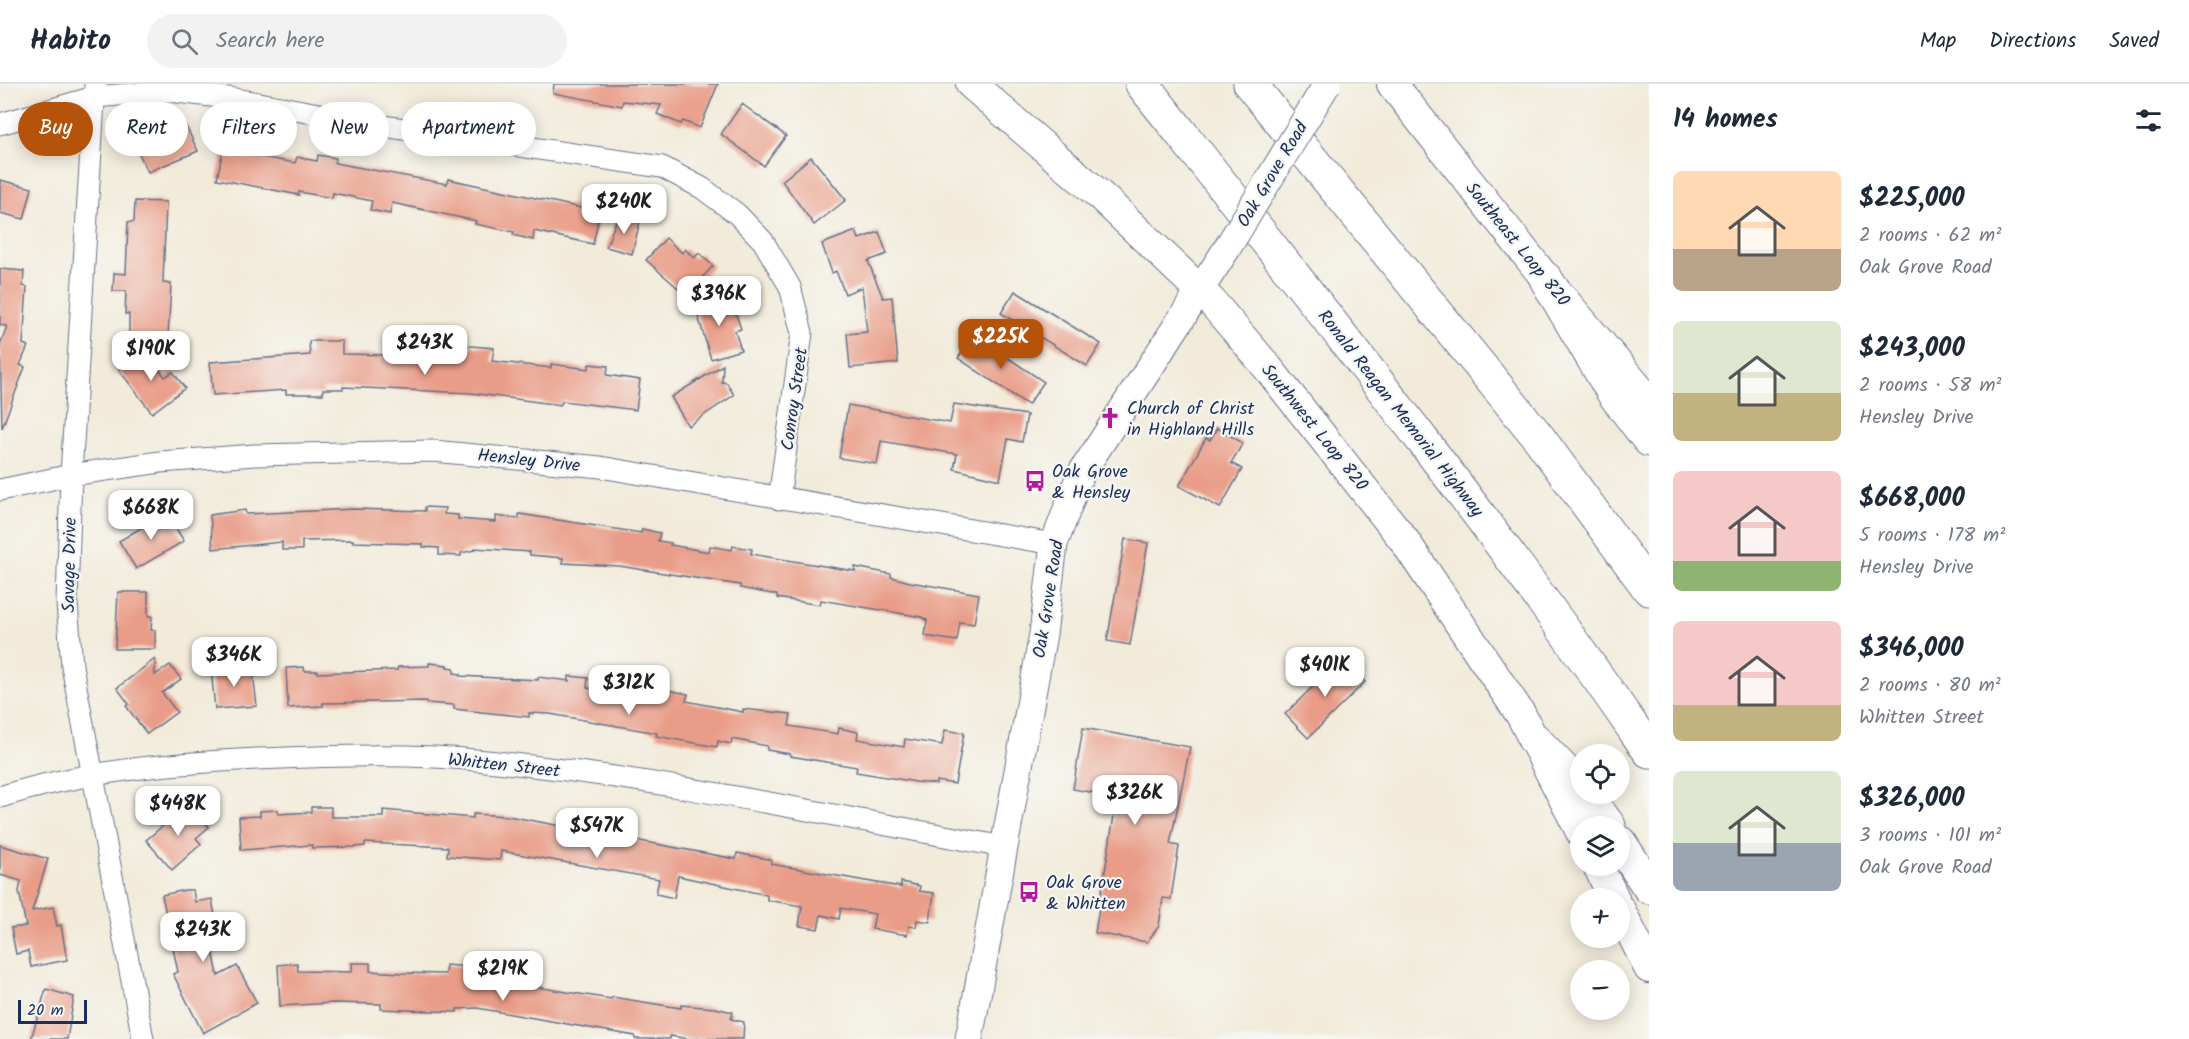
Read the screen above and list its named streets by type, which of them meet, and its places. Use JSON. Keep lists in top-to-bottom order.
{
  "streets": {
    "highway": ["Ronald Reagan Memorial Highway"],
    "main road": ["Southeast Loop 820", "Southwest Loop 820"],
    "street": [
      "Oak Grove Road",
      "Conroy Street",
      "Hensley Drive",
      "Savage Drive",
      "Whitten Street"
    ]
  },
  "crossings": [
    ["Oak Grove Road", "Southwest Loop 820"],
    ["Oak Grove Road", "Hensley Drive"],
    ["Oak Grove Road", "Whitten Street"],
    ["Conroy Street", "Hensley Drive"],
    ["Conroy Street", "Savage Drive"],
    ["Hensley Drive", "Savage Drive"],
    ["Savage Drive", "Whitten Street"]
  ],
  "places": {
    "church": ["Church of Christ in Highland Hills"],
    "bus stop": ["Oak Grove & Hensley", "Oak Grove & Whitten"]
  },
  "scale_bar": "20 m",
  "page": {
    "header": "Habito",
    "search": "Search here",
    "nav": ["Map", "Directions", "Saved"],
    "heading": "14 homes",
    "chip": [
      "Buy",
      "Rent",
      "Filters",
      "New",
      "Apartment"
    ],
    "list": [
      {
        "name": "$225,000",
        "note": "2 rooms · 62 m² · Oak Grove Road"
      },
      {
        "name": "$243,000",
        "note": "2 rooms · 58 m² · Hensley Drive"
      },
      {
        "name": "$668,000",
        "note": "5 rooms · 178 m² · Hensley Drive"
      },
      {
        "name": "$346,000",
        "note": "2 rooms · 80 m² · Whitten Street"
      },
      {
        "name": "$326,000",
        "note": "3 rooms · 101 m² · Oak Grove Road"
      }
    ],
    "price": [
      "$240K",
      "$396K",
      "$225K",
      "$243K",
      "$190K",
      "$668K",
      "$346K",
      "$401K",
      "$312K",
      "$326K",
      "$448K",
      "$547K",
      "$243K",
      "$219K"
    ],
    "map_buttons": ["+", "−"],
    "scale": "20 m"
  }
}
